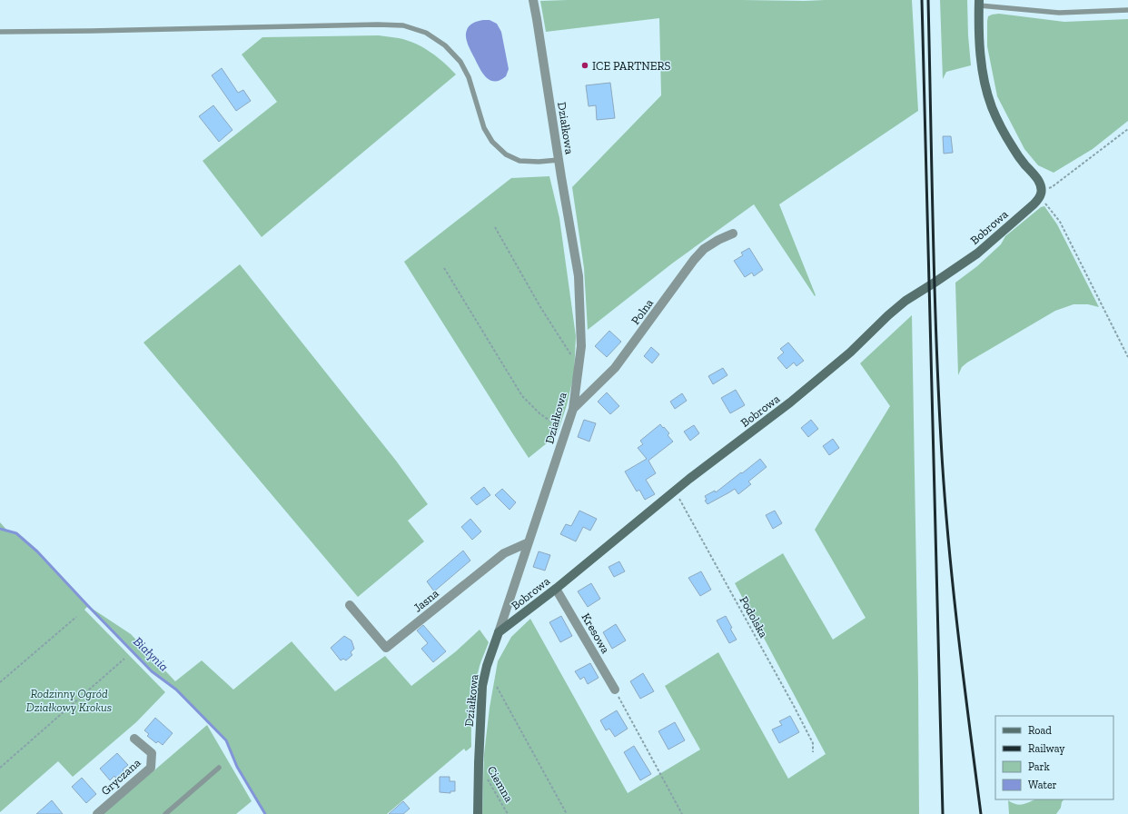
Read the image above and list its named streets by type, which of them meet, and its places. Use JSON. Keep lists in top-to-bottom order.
{
  "streets": {
    "street": [
      "Działkowa",
      "Bobrowa",
      "Polna",
      "Jasna",
      "Kresowa",
      "Gryczana"
    ],
    "path": ["Podolska", "Ciemna"]
  },
  "crossings": [
    ["Działkowa", "Bobrowa"],
    ["Działkowa", "Polna"],
    ["Działkowa", "Jasna"],
    ["Działkowa", "Ciemna"],
    ["Bobrowa", "Podolska"],
    ["Bobrowa", "Kresowa"]
  ],
  "water": ["Białynia"],
  "parks": ["Rodzinny Ogród Działkowy Krokus"],
  "places": ["ICE PARTNERS"],
  "legend": [
    "Road",
    "Railway",
    "Park",
    "Water"
  ]
}
